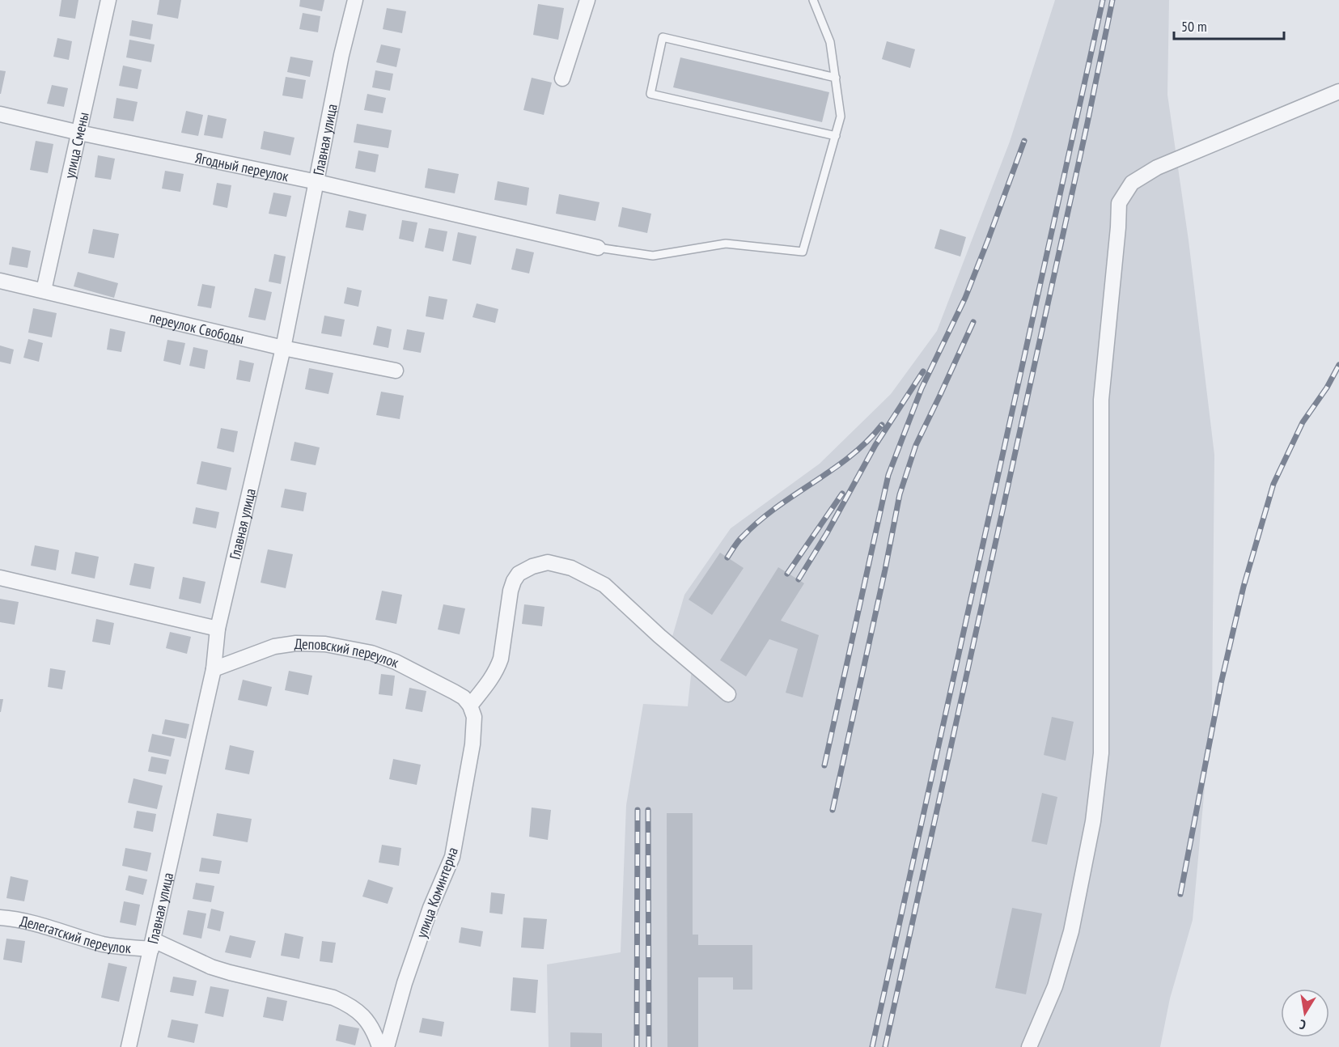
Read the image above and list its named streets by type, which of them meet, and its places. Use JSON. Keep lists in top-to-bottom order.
{
  "streets": {
    "street": [
      "Главная улица",
      "улица Смены",
      "Ягодный переулок",
      "переулок Свободы",
      "Деповский переулок",
      "улица Коминтерна",
      "Делегатский переулок"
    ]
  },
  "crossings": [
    ["Главная улица", "Ягодный переулок"],
    ["Главная улица", "переулок Свободы"],
    ["Главная улица", "Деповский переулок"],
    ["Главная улица", "Делегатский переулок"],
    ["улица Смены", "Ягодный переулок"],
    ["улица Смены", "переулок Свободы"],
    ["Деповский переулок", "улица Коминтерна"]
  ],
  "scale_bar": "50 m",
  "north": "bottom"
}
